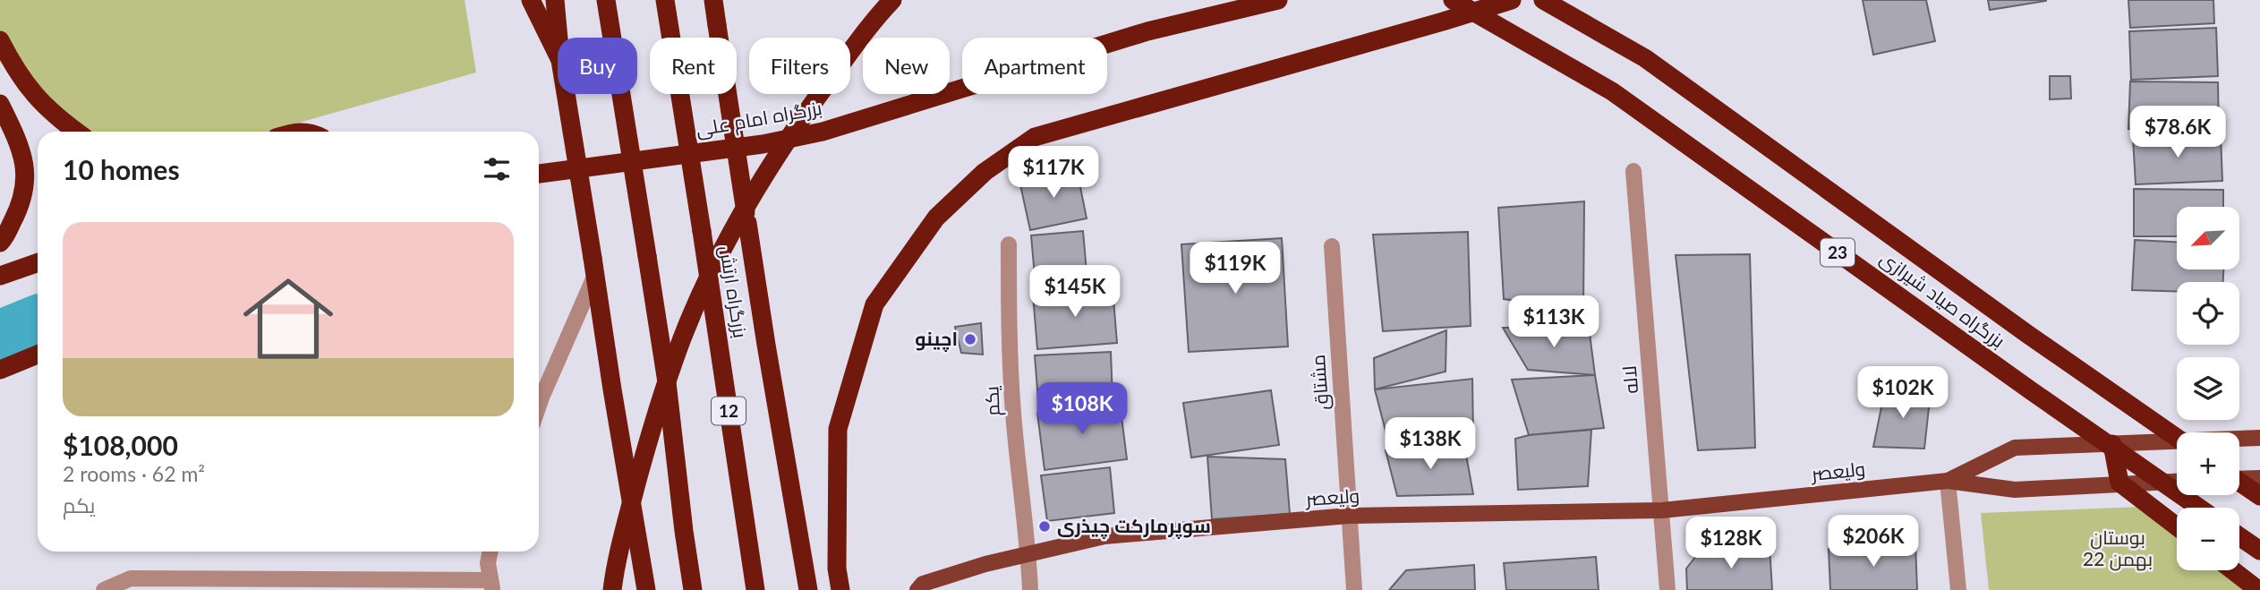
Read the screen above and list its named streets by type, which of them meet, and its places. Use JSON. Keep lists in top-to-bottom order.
{
  "streets": {
    "highway": [
      "بزرگراه امام علی",
      "23",
      "بزرگراه ارتش",
      "بزرگراه صیاد شیرازی",
      "12"
    ],
    "main road": ["ولیعصر"],
    "street": ["لاله", "مشتاق", "یکم"]
  },
  "crossings": [
    ["لاله", "ولیعصر"],
    ["مشتاق", "ولیعصر"],
    ["یکم", "ولیعصر"]
  ],
  "parks": ["بوستان 22 بهمن"],
  "places": ["اچینو", "سوپرمارکت چیذری"],
  "north": "bottom left",
  "page": {
    "chip": [
      "Buy",
      "Rent",
      "Filters",
      "New",
      "Apartment"
    ],
    "price": [
      "$78.6K",
      "$117K",
      "$119K",
      "$145K",
      "$113K",
      "$102K",
      "$108K",
      "$138K",
      "$206K",
      "$128K"
    ],
    "heading": "10 homes",
    "map_buttons": ["+", "−"],
    "list": [
      {
        "name": "$108,000",
        "note": "2 rooms · 62 m² · یکم"
      }
    ]
  }
}
